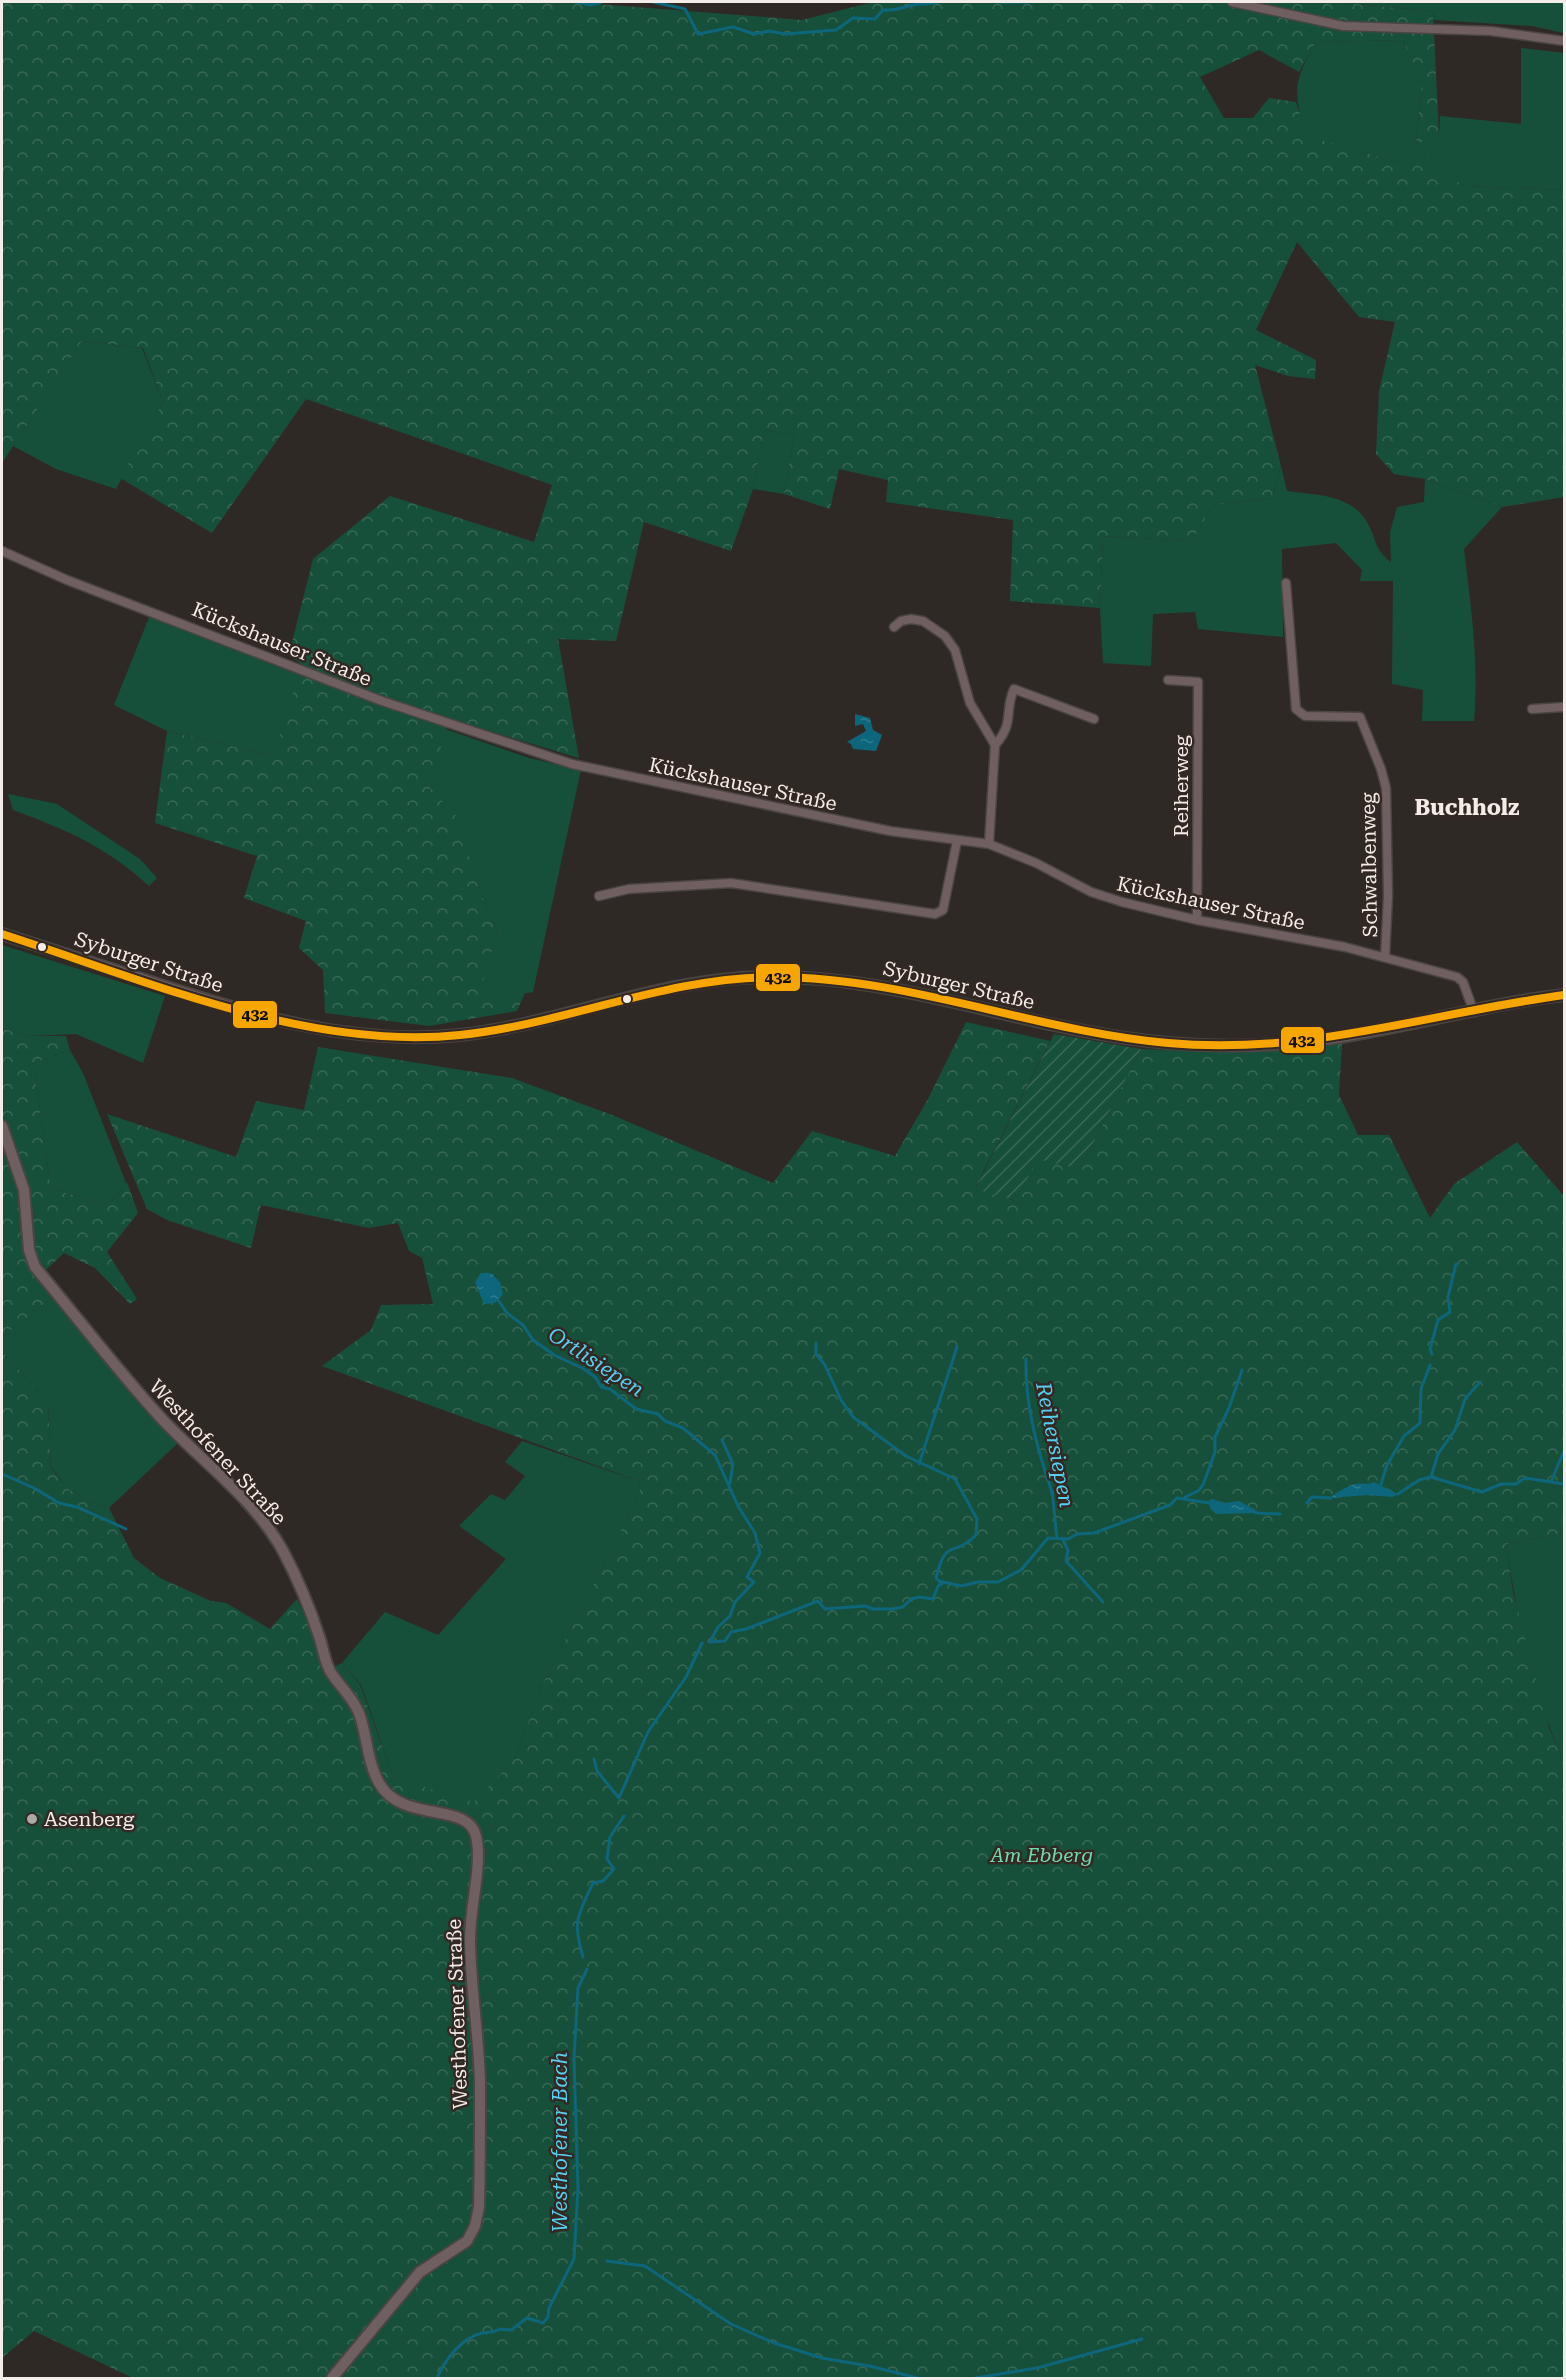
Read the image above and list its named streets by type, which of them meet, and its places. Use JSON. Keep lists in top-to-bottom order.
{
  "streets": {
    "street": [
      "Kückshauser Straße",
      "Reiherweg",
      "Schwalbenweg",
      "Syburger Straße",
      "Westhofener Straße"
    ]
  },
  "crossings": [
    ["Kückshauser Straße", "Reiherweg"],
    ["Kückshauser Straße", "Schwalbenweg"],
    ["Kückshauser Straße", "Syburger Straße"]
  ],
  "districts": ["Buchholz"],
  "water": ["Ortlisiepen", "Reihersiepen", "Westhofener Bach"],
  "parks": ["Am Ebberg"],
  "places": ["Asenberg"],
  "lines": ["transit line 432"]
}
